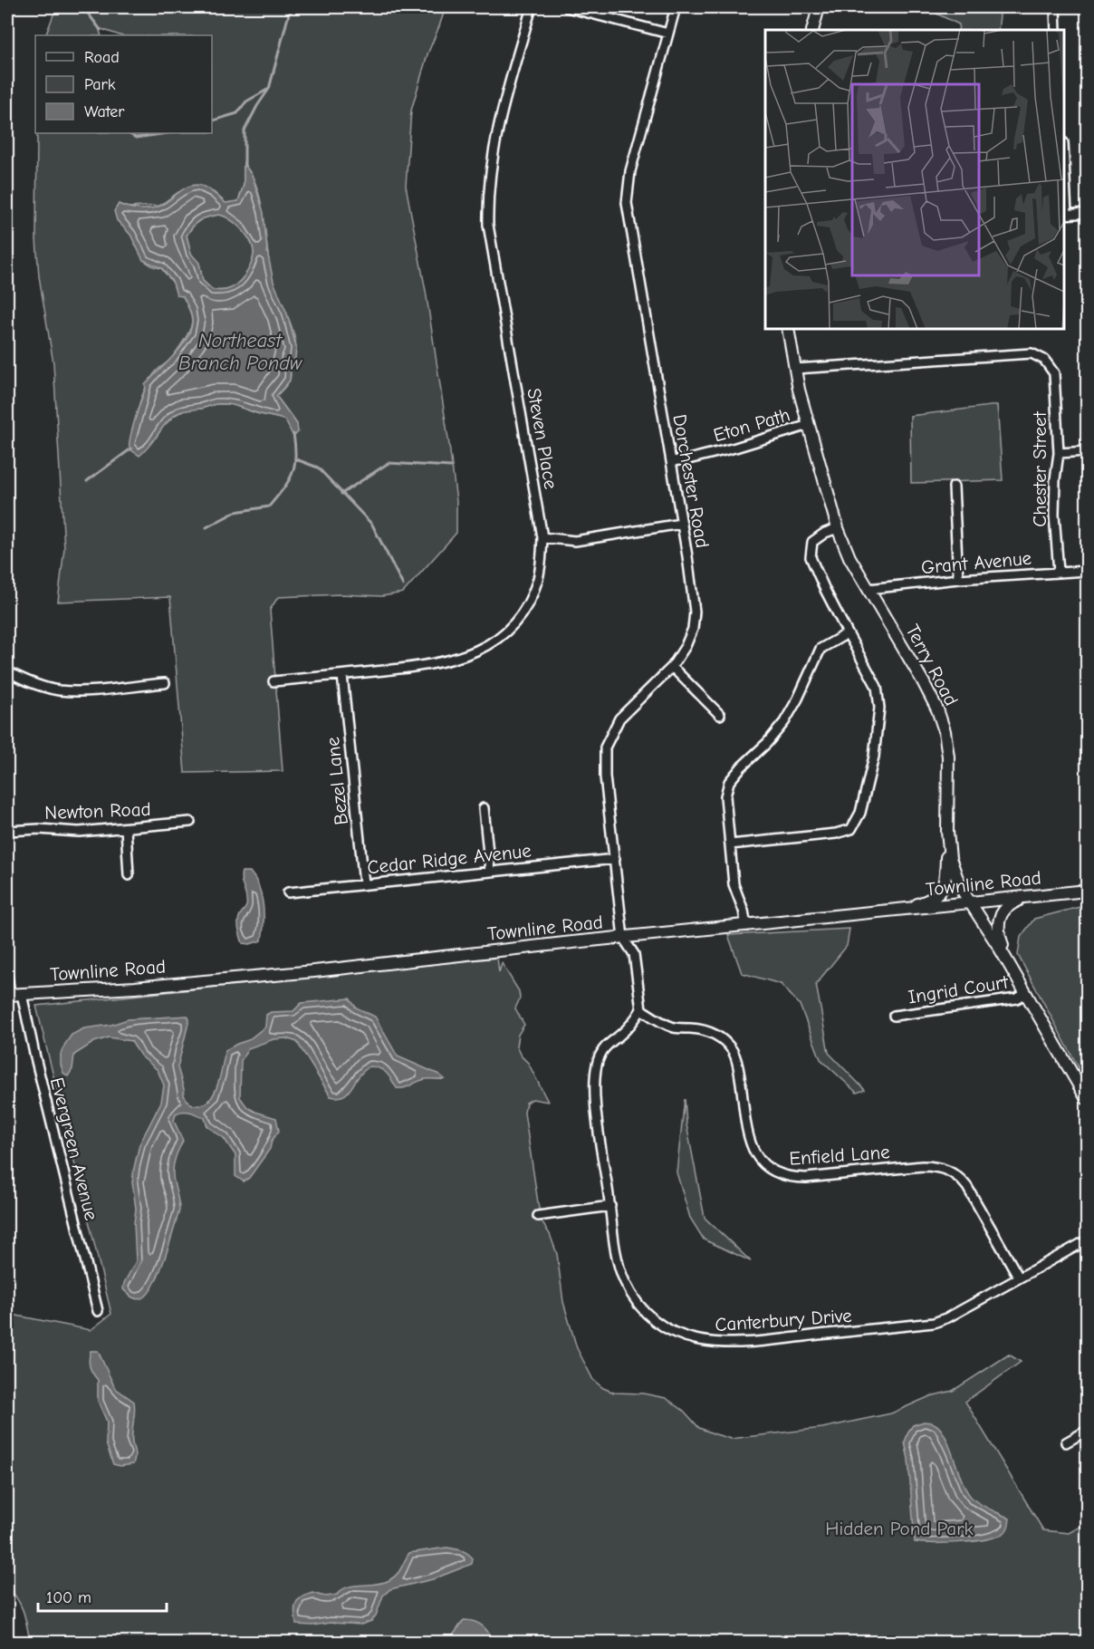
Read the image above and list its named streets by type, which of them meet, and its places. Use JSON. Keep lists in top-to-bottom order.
{
  "streets": {
    "street": [
      "Eton Path",
      "Steven Place",
      "Chester Street",
      "Dorchester Road",
      "Grant Avenue",
      "Terry Road",
      "Bezel Lane",
      "Newton Road",
      "Cedar Ridge Avenue",
      "Townline Road",
      "Ingrid Court",
      "Evergreen Avenue",
      "Enfield Lane",
      "Canterbury Drive"
    ]
  },
  "crossings": [
    ["Eton Path", "Dorchester Road"],
    ["Eton Path", "Terry Road"],
    ["Steven Place", "Bezel Lane"],
    ["Chester Street", "Grant Avenue"],
    ["Chester Street", "Terry Road"],
    ["Dorchester Road", "Cedar Ridge Avenue"],
    ["Dorchester Road", "Townline Road"],
    ["Grant Avenue", "Terry Road"],
    ["Terry Road", "Townline Road"],
    ["Terry Road", "Ingrid Court"],
    ["Bezel Lane", "Cedar Ridge Avenue"],
    ["Townline Road", "Evergreen Avenue"],
    ["Enfield Lane", "Canterbury Drive"]
  ],
  "water": ["Northeast Branch Pondw"],
  "parks": ["Hidden Pond Park"],
  "legend": ["Road", "Park", "Water"],
  "scale_bar": "100 m"
}
